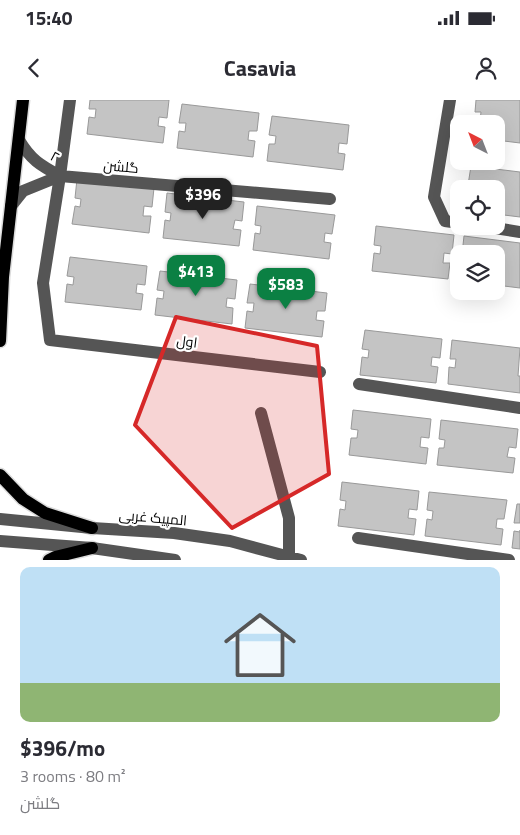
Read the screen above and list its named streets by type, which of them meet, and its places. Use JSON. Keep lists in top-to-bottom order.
{
  "streets": {
    "street": [
      "۲",
      "گلشن",
      "اول",
      "المپیک غربی"
    ]
  },
  "crossings": [
    ["۲", "گلشن"],
    ["۲", "اول"],
    ["گلشن", "اول"]
  ],
  "north": "top left",
  "page": {
    "status": "15:40",
    "header": "Casavia",
    "price": ["$396", "$413", "$583"],
    "list": [
      {
        "name": "$396/mo",
        "note": "3 rooms · 80 m² · گلشن"
      }
    ]
  }
}
